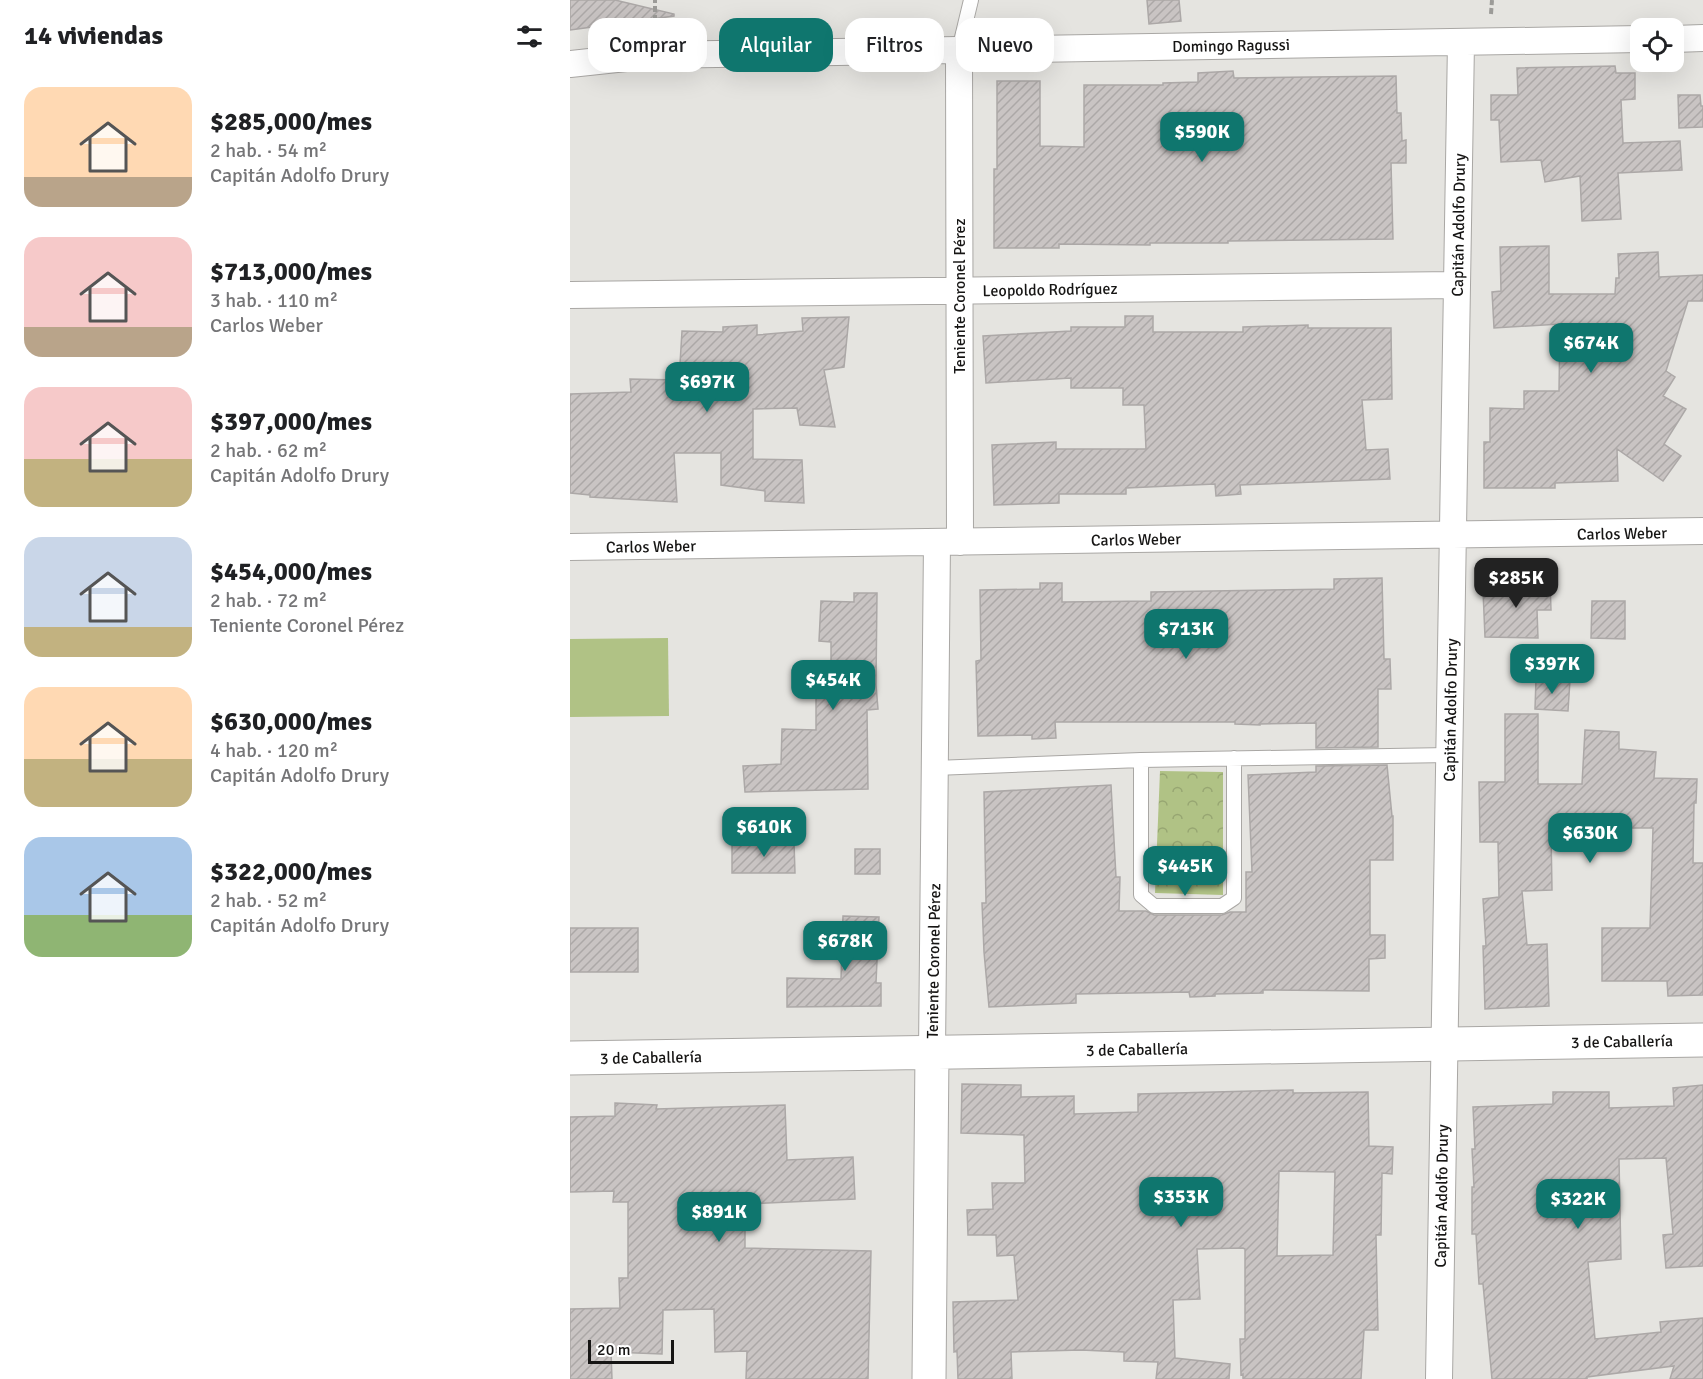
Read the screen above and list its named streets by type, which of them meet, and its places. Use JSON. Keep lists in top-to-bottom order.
{
  "streets": {
    "main road": ["Teniente Coronel Pérez", "3 de Caballería"],
    "street": [
      "Domingo Ragussi",
      "Capitán Adolfo Drury",
      "Leopoldo Rodríguez",
      "Carlos Weber"
    ]
  },
  "crossings": [
    ["Domingo Ragussi", "Capitán Adolfo Drury"],
    ["Capitán Adolfo Drury", "Leopoldo Rodríguez"],
    ["Capitán Adolfo Drury", "Carlos Weber"],
    ["Capitán Adolfo Drury", "3 de Caballería"],
    ["Leopoldo Rodríguez", "Teniente Coronel Pérez"],
    ["Teniente Coronel Pérez", "Carlos Weber"],
    ["Teniente Coronel Pérez", "3 de Caballería"]
  ],
  "scale_bar": "20 m",
  "page": {
    "heading": "14 viviendas",
    "chip": [
      "Comprar",
      "Alquilar",
      "Filtros",
      "Nuevo"
    ],
    "list": [
      {
        "name": "$285,000/mes",
        "note": "2 hab. · 54 m² · Capitán Adolfo Drury"
      },
      {
        "name": "$713,000/mes",
        "note": "3 hab. · 110 m² · Carlos Weber"
      },
      {
        "name": "$397,000/mes",
        "note": "2 hab. · 62 m² · Capitán Adolfo Drury"
      },
      {
        "name": "$454,000/mes",
        "note": "2 hab. · 72 m² · Teniente Coronel Pérez"
      },
      {
        "name": "$630,000/mes",
        "note": "4 hab. · 120 m² · Capitán Adolfo Drury"
      },
      {
        "name": "$322,000/mes",
        "note": "2 hab. · 52 m² · Capitán Adolfo Drury"
      }
    ],
    "price": [
      "$590K",
      "$674K",
      "$697K",
      "$285K",
      "$713K",
      "$397K",
      "$454K",
      "$610K",
      "$630K",
      "$445K",
      "$678K",
      "$353K",
      "$322K",
      "$891K"
    ],
    "scale": "20 m"
  }
}
